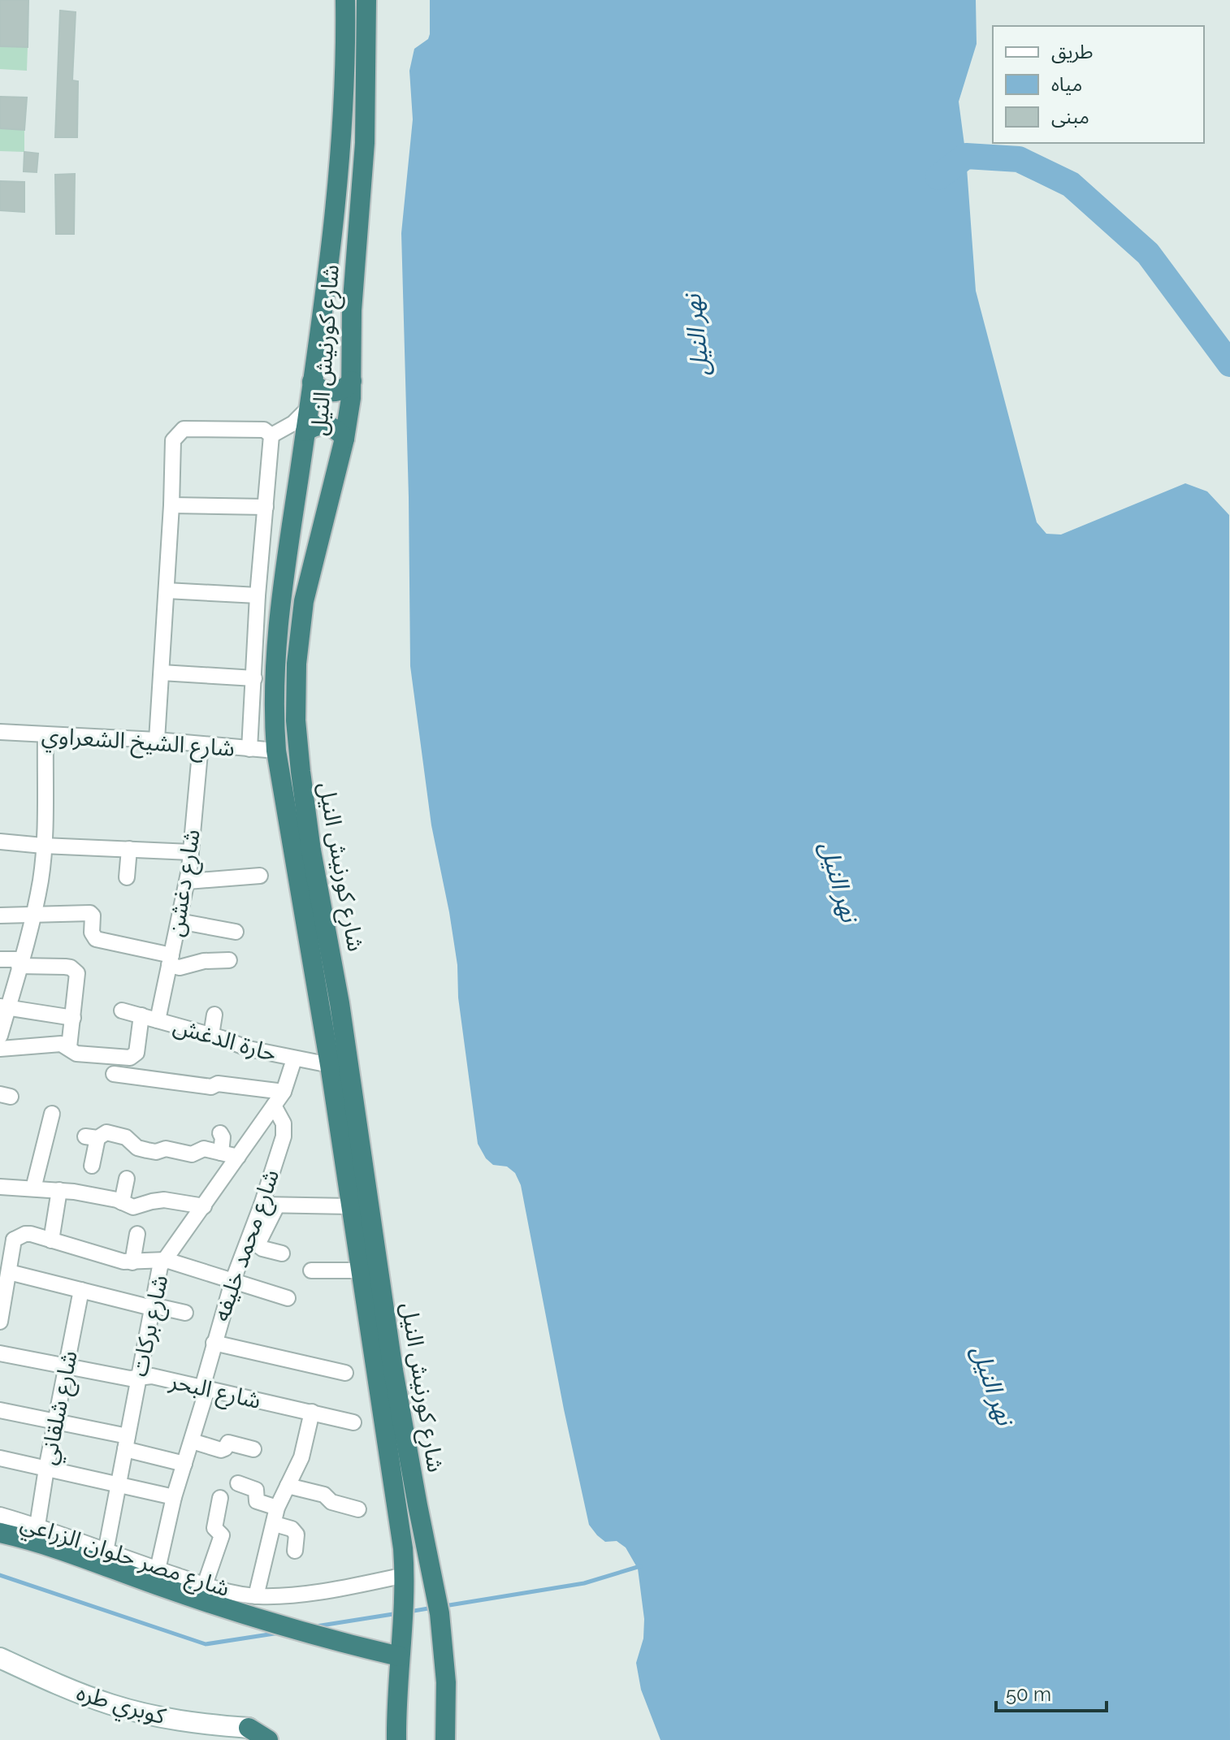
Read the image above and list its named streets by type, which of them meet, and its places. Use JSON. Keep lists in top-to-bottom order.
{
  "streets": {
    "highway": ["شارع كورنيش النيل"],
    "main road": ["كوبري طره"],
    "street": [
      "شارع الشيخ الشعراوي",
      "شارع دغشن",
      "حارة الدغش",
      "شارع محمد خليفه",
      "شارع بركات",
      "شارع البحر",
      "شارع شلقاني",
      "شارع مصر حلوان الزراعي"
    ]
  },
  "crossings": [
    ["شارع كورنيش النيل", "شارع الشيخ الشعراوي"],
    ["شارع كورنيش النيل", "حارة الدغش"],
    ["شارع كورنيش النيل", "شارع مصر حلوان الزراعي"],
    ["شارع الشيخ الشعراوي", "شارع دغشن"],
    ["شارع دغشن", "حارة الدغش"],
    ["حارة الدغش", "شارع بركات"],
    ["شارع محمد خليفه", "شارع بركات"],
    ["شارع محمد خليفه", "شارع البحر"],
    ["شارع محمد خليفه", "شارع مصر حلوان الزراعي"],
    ["شارع بركات", "شارع البحر"],
    ["شارع بركات", "شارع مصر حلوان الزراعي"],
    ["شارع البحر", "شارع شلقاني"],
    ["شارع شلقاني", "شارع مصر حلوان الزراعي"]
  ],
  "water": ["نهر النيل"],
  "legend": ["طريق", "مياه", "مبنى"],
  "scale_bar": "50 m"
}
